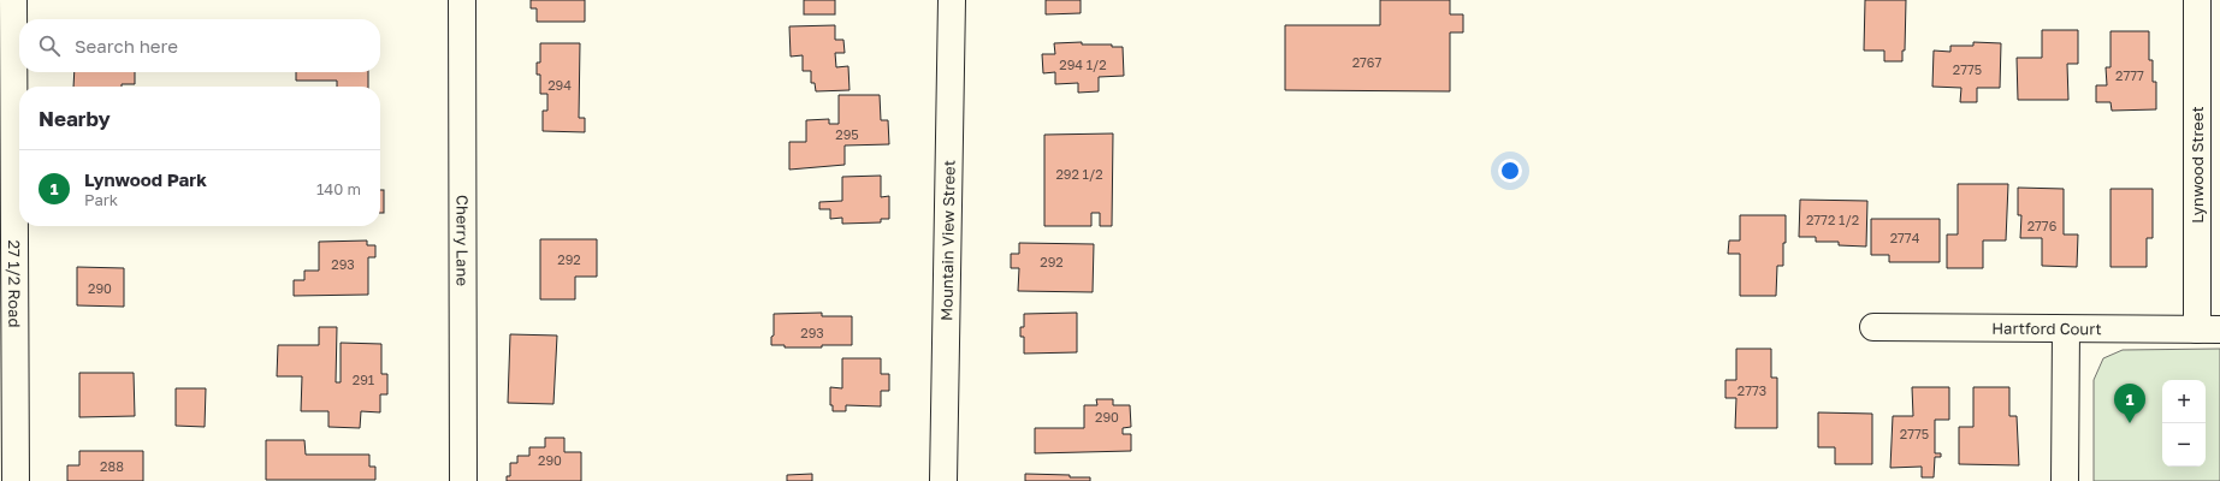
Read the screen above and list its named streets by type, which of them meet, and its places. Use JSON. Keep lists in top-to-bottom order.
{
  "streets": {
    "street": [
      "Lynwood Street",
      "Cherry Lane",
      "Mountain View Street",
      "27 1/2 Road",
      "Hartford Court"
    ]
  },
  "crossings": [
    ["Lynwood Street", "Hartford Court"]
  ],
  "house_numbers": [
    "2767",
    "294 1/2",
    "2775",
    "2777",
    "294",
    "295",
    "292 1/2",
    "2772 1/2",
    "2776",
    "2774",
    "292",
    "292",
    "293",
    "290",
    "293",
    "291",
    "2773",
    "290",
    "2775",
    "290",
    "288"
  ],
  "page": {
    "search": "Search here",
    "heading": "Nearby",
    "list": [
      {
        "mark": "1",
        "name": "Lynwood Park",
        "note": "Park",
        "value": "140 m"
      }
    ],
    "map_buttons": ["+", "−"],
    "pins": "1"
  }
}
